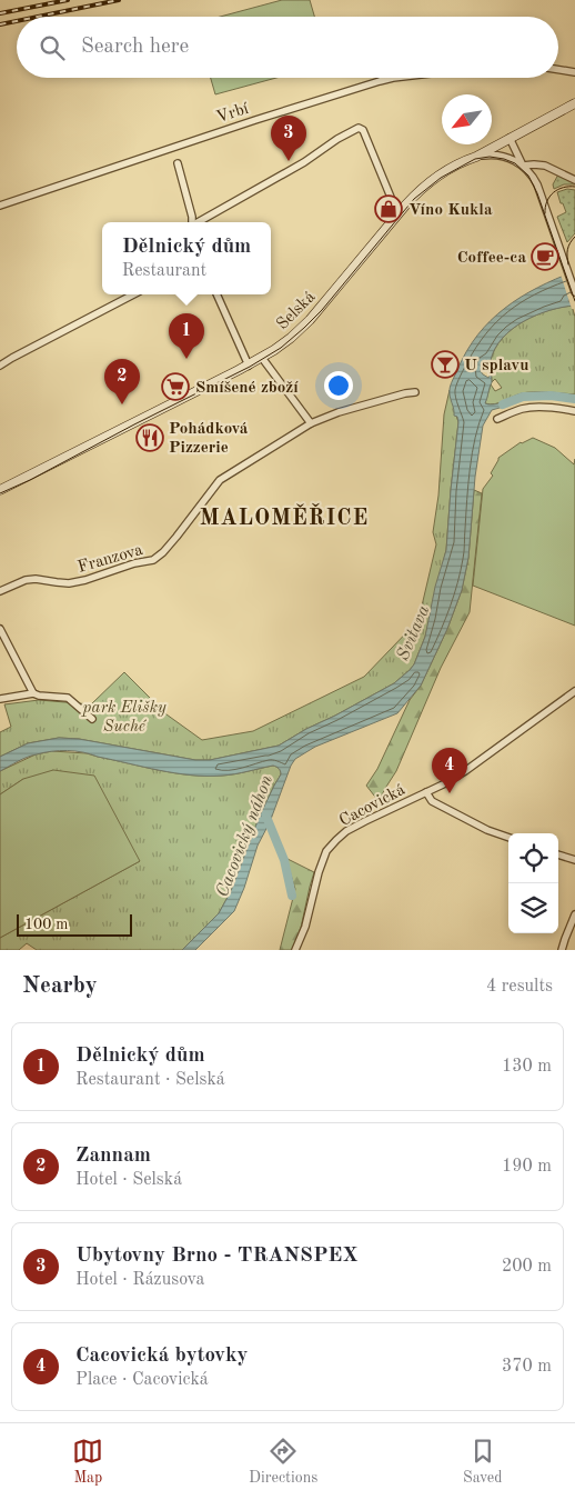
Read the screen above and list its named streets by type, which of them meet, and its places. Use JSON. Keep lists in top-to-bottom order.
{
  "streets": {
    "main road": ["Selská"],
    "street": ["Vrbí", "Franzova", "Cacovická"]
  },
  "districts": ["MALOMĚŘICE"],
  "water": ["Svitava", "Cacovický náhon"],
  "parks": ["park Elišky Suché"],
  "places": {
    "shop": ["Víno Kukla"],
    "cafe": ["Coffee-ca"],
    "bar": ["U splavu"],
    "supermarket": ["Smíšené zboží"],
    "restaurant": ["Pohádková Pizzerie"]
  },
  "scale_bar": "100 m",
  "north": "bottom left",
  "page": {
    "search": "Search here",
    "pins": [
      "3",
      "1",
      "2",
      "4"
    ],
    "popup": ["Dělnický dům", "Restaurant"],
    "scale": "100 m",
    "heading": ["Nearby", "4 results"],
    "list": [
      {
        "mark": "1",
        "name": "Dělnický dům",
        "note": "Restaurant · Selská",
        "value": "130 m"
      },
      {
        "mark": "2",
        "name": "Zannam",
        "note": "Hotel · Selská",
        "value": "190 m"
      },
      {
        "mark": "3",
        "name": "Ubytovny Brno - TRANSPEX",
        "note": "Hotel · Rázusova",
        "value": "200 m"
      },
      {
        "mark": "4",
        "name": "Cacovická bytovky",
        "note": "Place · Cacovická",
        "value": "370 m"
      }
    ],
    "nav": ["Map", "Directions", "Saved"]
  }
}
